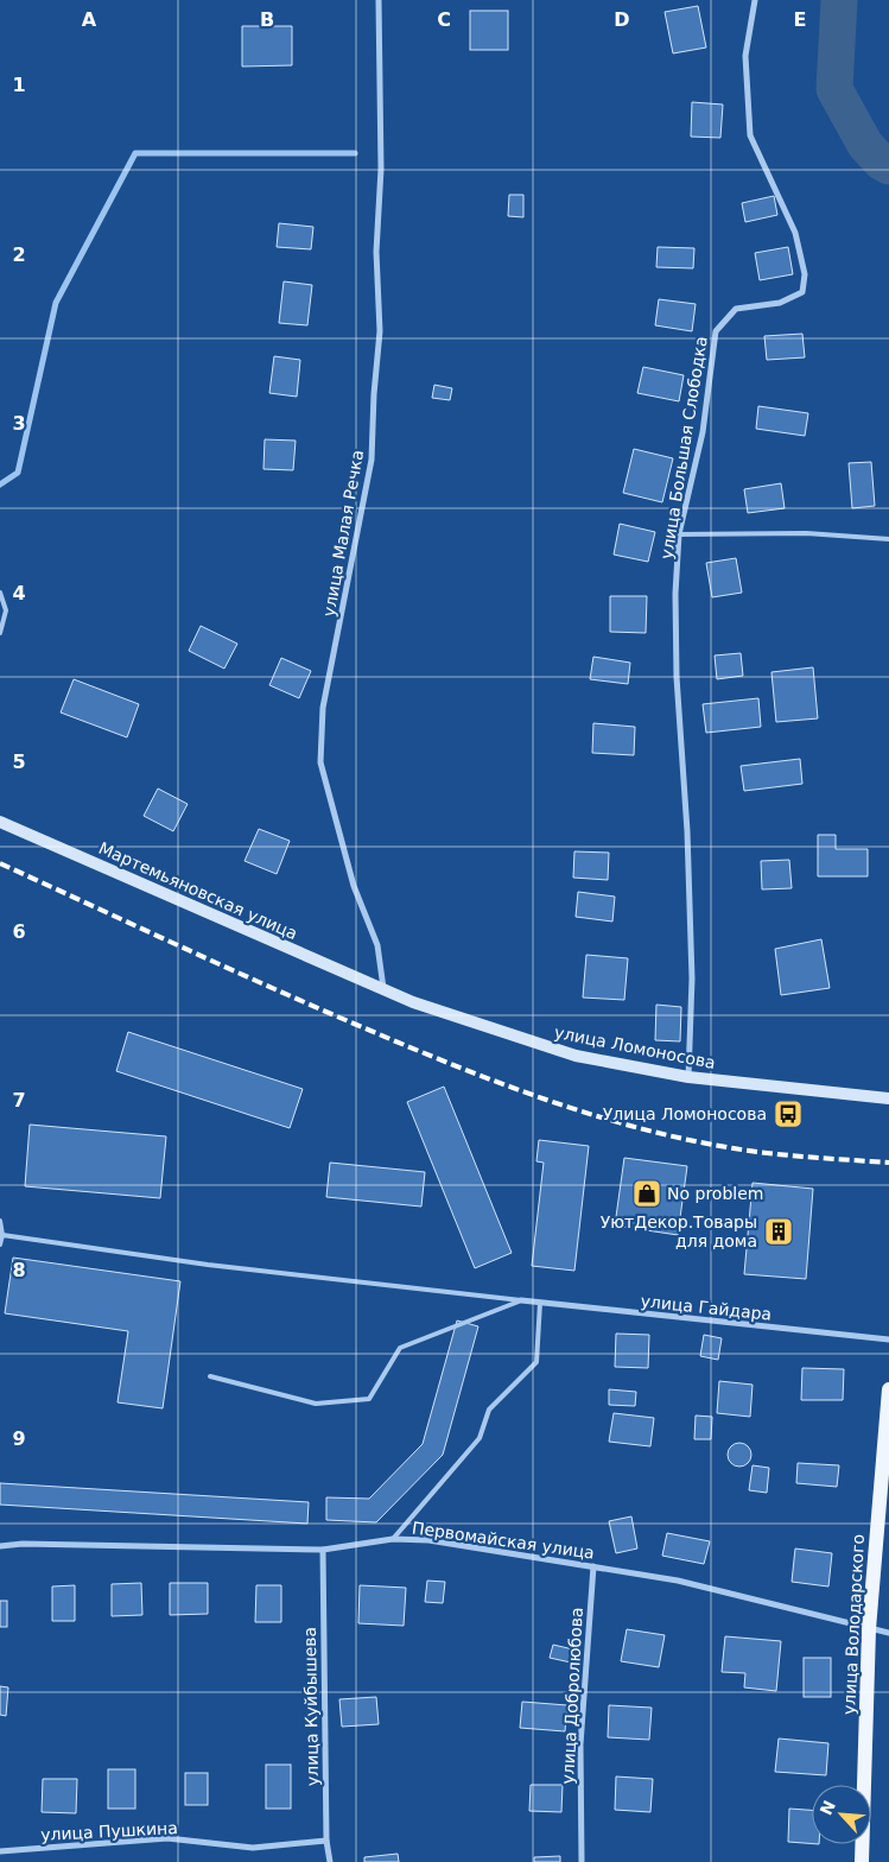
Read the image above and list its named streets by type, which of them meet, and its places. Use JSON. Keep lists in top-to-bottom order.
{
  "streets": {
    "main road": ["Мартемьяновская улица", "улица Ломоносова", "улица Володарского"],
    "street": [
      "улица Большая Слободка",
      "улица Малая Речка",
      "улица Гайдара",
      "Первомайская улица",
      "улица Добролюбова",
      "улица Куйбышева",
      "улица Пушкина"
    ]
  },
  "crossings": [
    ["улица Большая Слободка", "улица Ломоносова"],
    ["улица Малая Речка", "Мартемьяновская улица"],
    ["улица Малая Речка", "улица Ломоносова"],
    ["Мартемьяновская улица", "улица Ломоносова"],
    ["Первомайская улица", "улица Володарского"],
    ["Первомайская улица", "улица Добролюбова"],
    ["Первомайская улица", "улица Куйбышева"],
    ["улица Куйбышева", "улица Пушкина"]
  ],
  "places": {
    "bus stop": ["Улица Ломоносова"],
    "shop": ["No problem"],
    "building": ["УютДекор.Товары для дома"]
  },
  "north": "top left",
  "grid": {
    "columns": [
      "A",
      "B",
      "C",
      "D",
      "E"
    ],
    "rows": [
      "1",
      "2",
      "3",
      "4",
      "5",
      "6",
      "7",
      "8",
      "9"
    ]
  }
}
